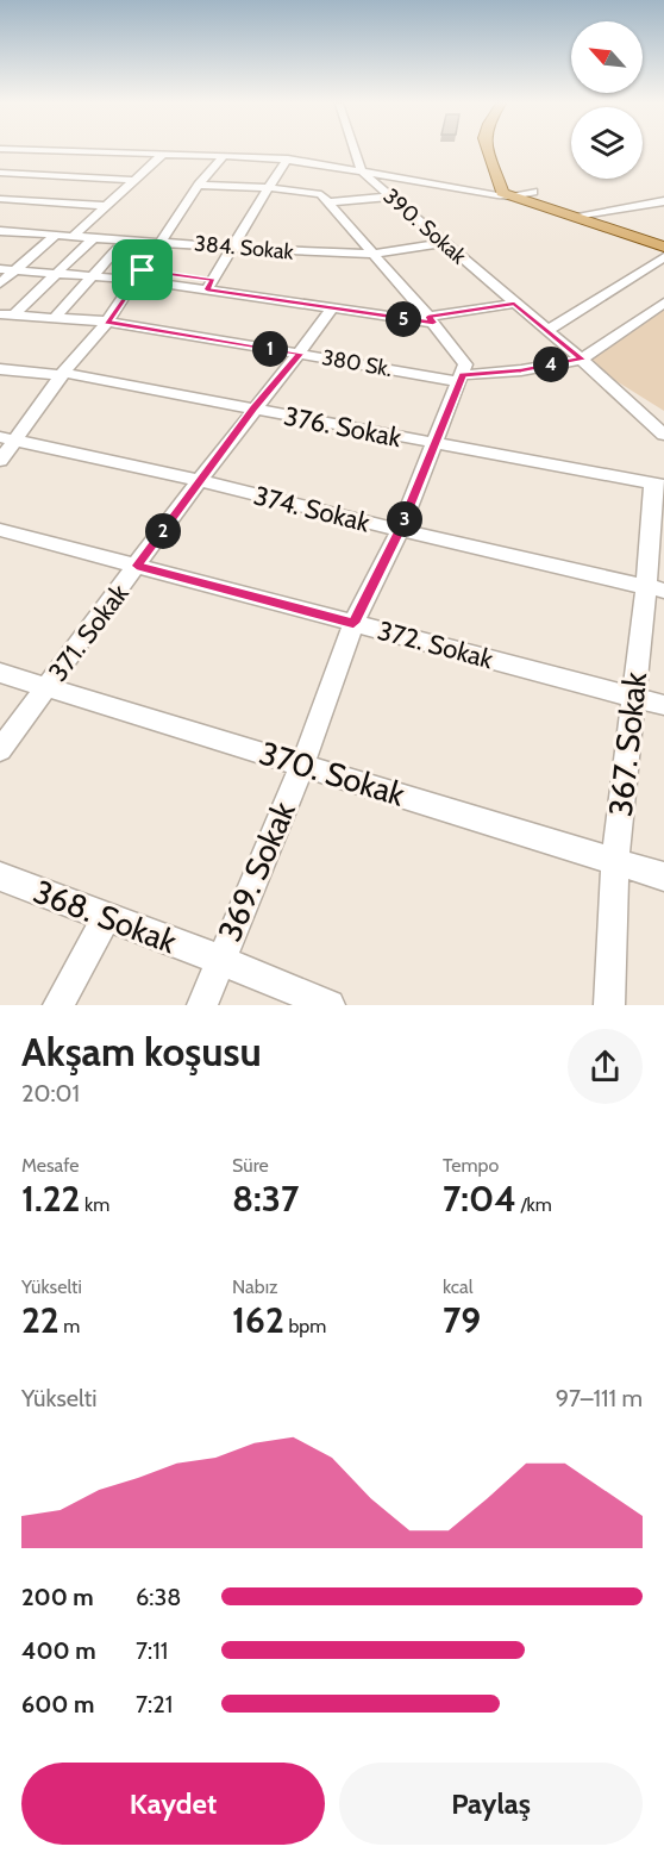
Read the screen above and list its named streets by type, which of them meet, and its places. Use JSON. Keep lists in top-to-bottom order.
{
  "streets": {
    "street": [
      "390. Sokak",
      "384. Sokak",
      "380 Sk.",
      "376. Sokak",
      "374. Sokak",
      "371. Sokak",
      "372. Sokak",
      "367. Sokak",
      "370. Sokak",
      "369. Sokak",
      "368. Sokak"
    ]
  },
  "crossings": [
    ["390. Sokak", "384. Sokak"],
    ["390. Sokak", "380 Sk."],
    ["380 Sk.", "371. Sokak"],
    ["380 Sk.", "369. Sokak"],
    ["376. Sokak", "371. Sokak"],
    ["376. Sokak", "367. Sokak"],
    ["376. Sokak", "369. Sokak"],
    ["374. Sokak", "371. Sokak"],
    ["374. Sokak", "367. Sokak"],
    ["374. Sokak", "369. Sokak"],
    ["371. Sokak", "372. Sokak"],
    ["371. Sokak", "370. Sokak"],
    ["372. Sokak", "367. Sokak"],
    ["372. Sokak", "369. Sokak"],
    ["367. Sokak", "370. Sokak"],
    ["370. Sokak", "369. Sokak"],
    ["369. Sokak", "368. Sokak"]
  ],
  "north": "top left",
  "page": {
    "pins": [
      "5",
      "1",
      "4",
      "3",
      "2"
    ],
    "heading": ["Akşam koşusu", "20:01"],
    "stats": [
      ["Mesafe", "1.22 km"],
      ["Süre", "8:37"],
      ["Tempo", "7:04 /km"],
      ["Yükselti", "22 m"],
      ["Nabız", "162 bpm"],
      ["kcal", "79"]
    ],
    "chart": ["Yükselti", "97–111 m"],
    "list": [
      {
        "name": "200 m",
        "note": "6:38"
      },
      {
        "name": "400 m",
        "note": "7:11"
      },
      {
        "name": "600 m",
        "note": "7:21"
      }
    ],
    "buttons": ["Kaydet", "Paylaş"]
  }
}
